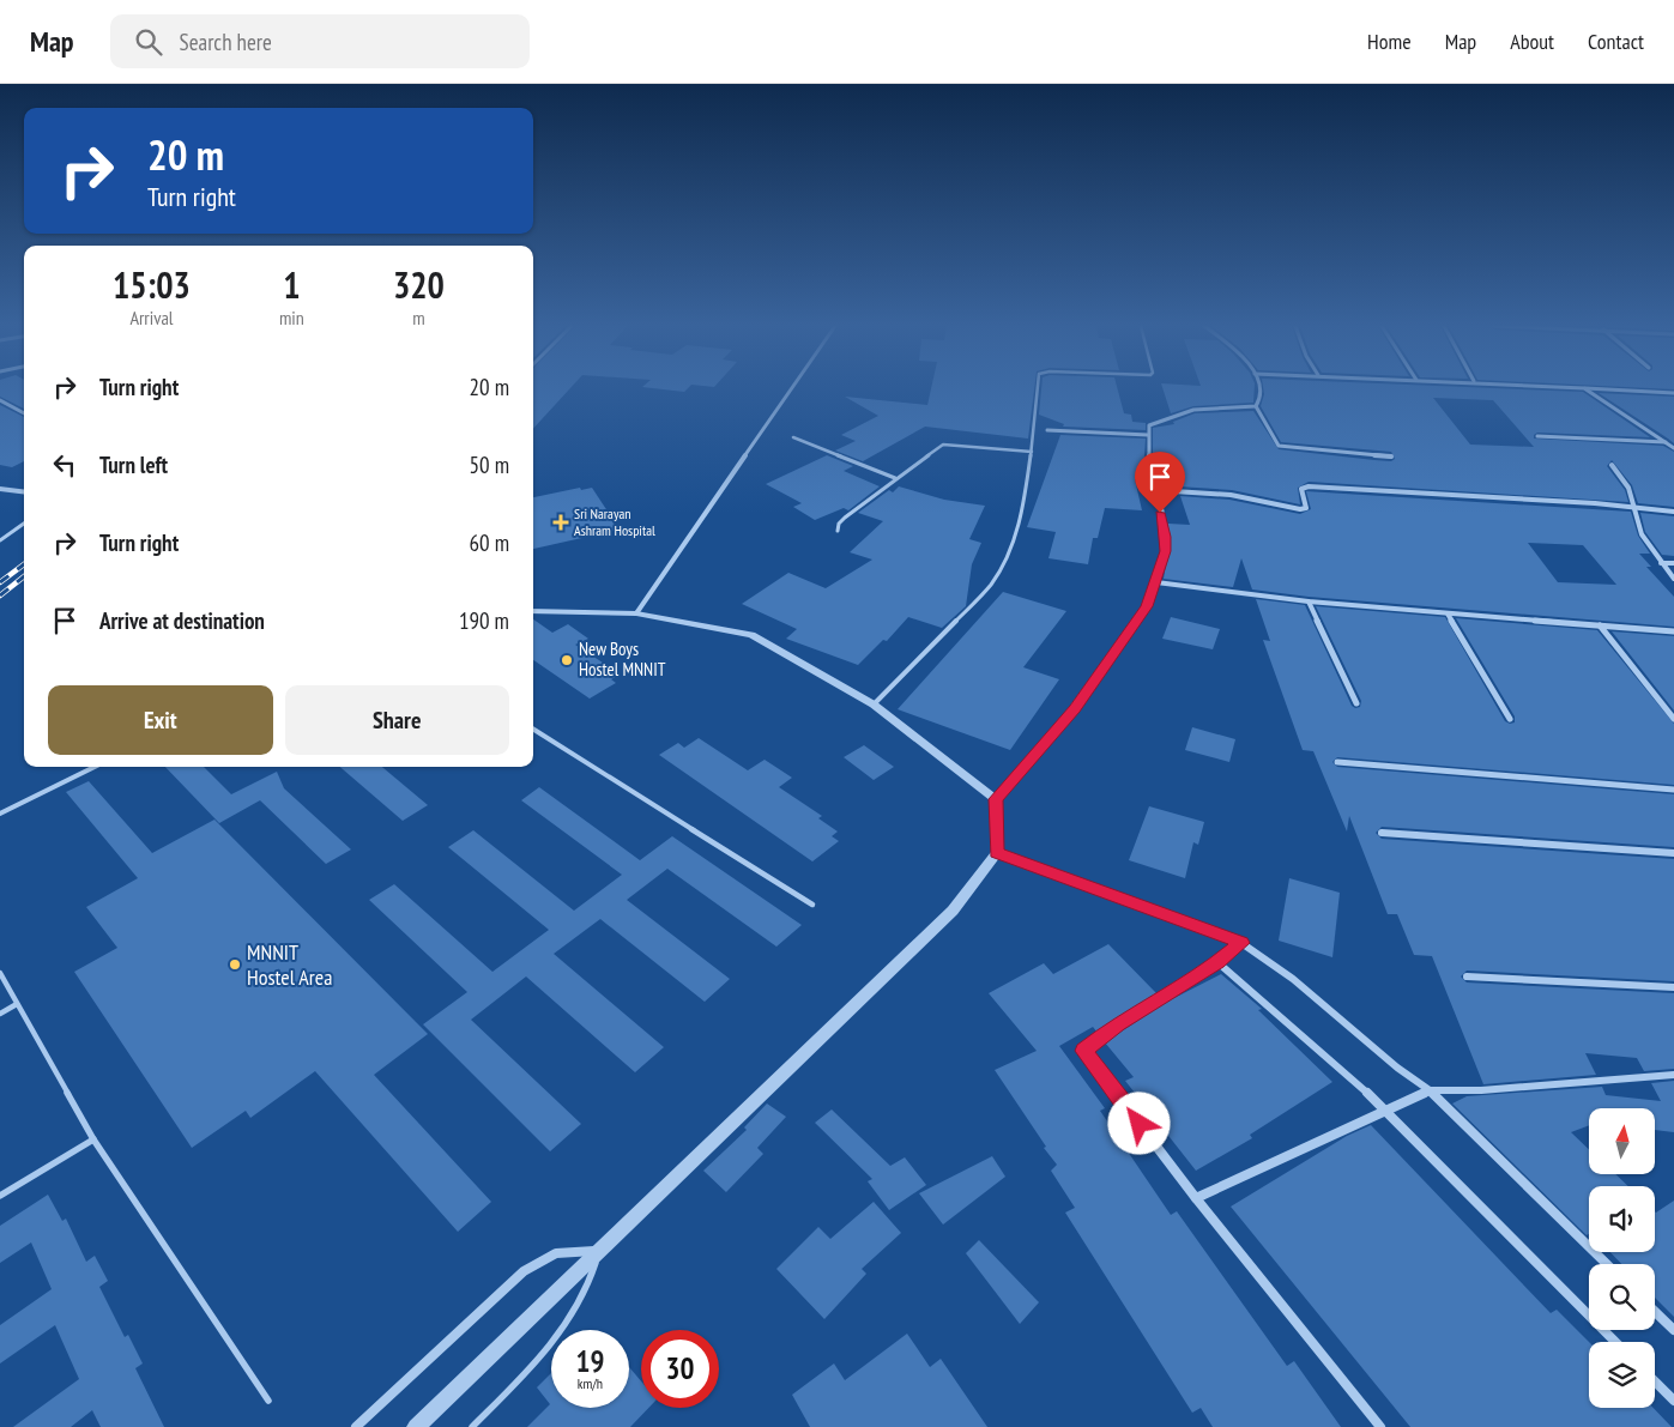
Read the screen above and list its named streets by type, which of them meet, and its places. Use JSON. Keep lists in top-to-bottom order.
{
  "places": {
    "health": ["Sri Narayan Ashram Hospital"],
    "other": ["New Boys Hostel MNNIT", "MNNIT Hostel Area"]
  },
  "north": "top",
  "page": {
    "header": "Map",
    "search": "Search here",
    "nav": [
      "Home",
      "Map",
      "About",
      "Contact"
    ],
    "turn": ["20 m", "Turn right"],
    "eta": [
      "15:03",
      "Arrival",
      "1",
      "min",
      "320",
      "m"
    ],
    "list": [
      {
        "name": "Turn right",
        "value": "20 m"
      },
      {
        "name": "Turn left",
        "value": "50 m"
      },
      {
        "name": "Turn right",
        "value": "60 m"
      },
      {
        "name": "Arrive at destination",
        "value": "190 m"
      }
    ],
    "buttons": ["Exit", "Share"],
    "speed": "19 km/h",
    "limit": "30"
  }
}
